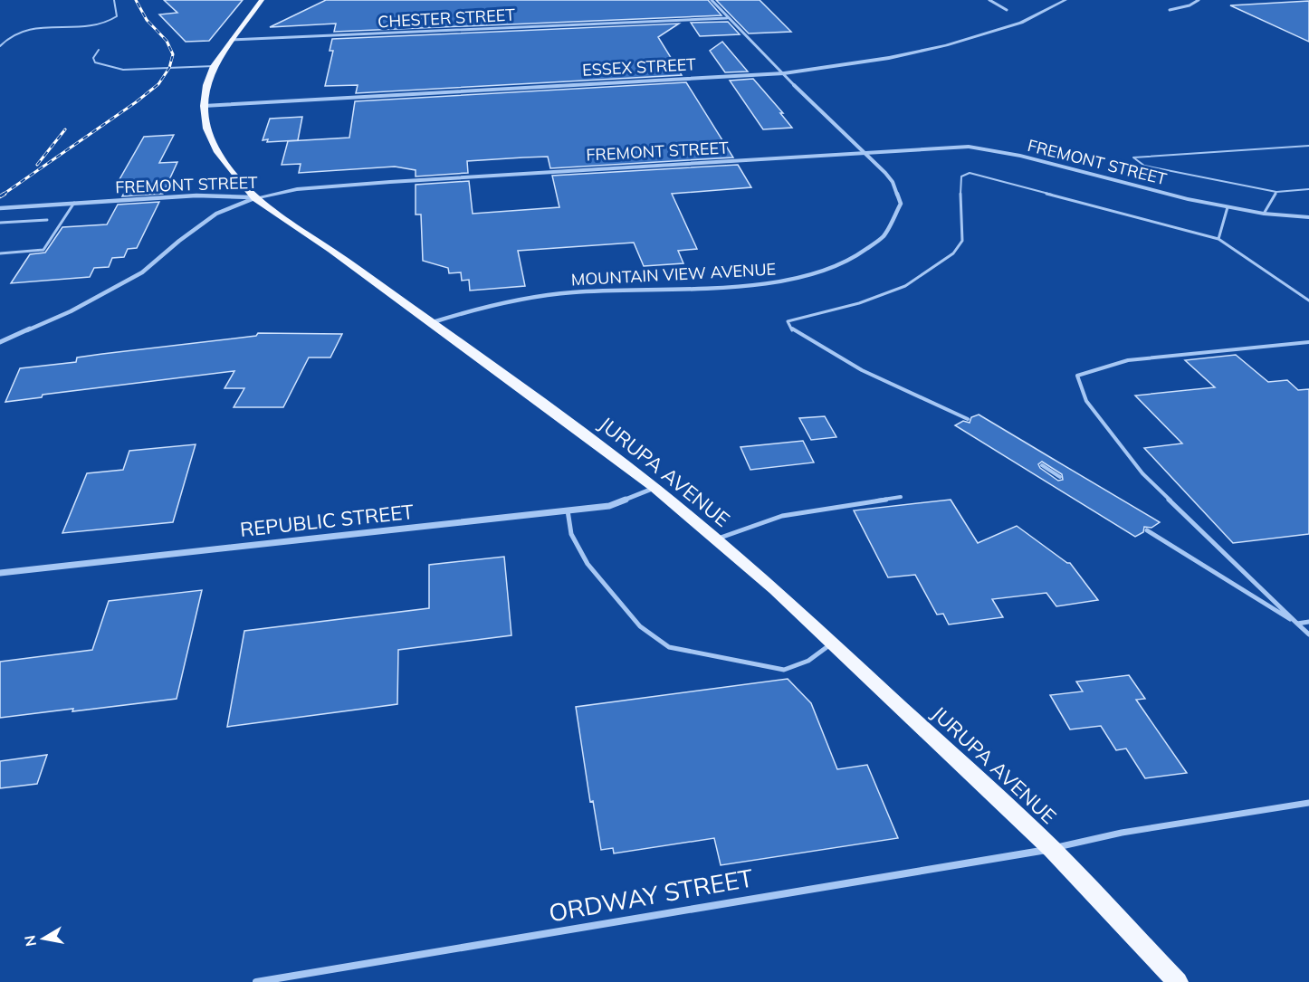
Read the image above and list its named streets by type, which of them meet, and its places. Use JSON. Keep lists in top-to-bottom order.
{
  "streets": {
    "main road": ["JURUPA AVENUE"],
    "street": [
      "CHESTER STREET",
      "ESSEX STREET",
      "FREMONT STREET",
      "MOUNTAIN VIEW AVENUE",
      "REPUBLIC STREET",
      "ORDWAY STREET"
    ]
  },
  "crossings": [
    ["CHESTER STREET", "MOUNTAIN VIEW AVENUE"],
    ["CHESTER STREET", "JURUPA AVENUE"],
    ["ESSEX STREET", "MOUNTAIN VIEW AVENUE"],
    ["ESSEX STREET", "JURUPA AVENUE"],
    ["FREMONT STREET", "MOUNTAIN VIEW AVENUE"],
    ["FREMONT STREET", "JURUPA AVENUE"],
    ["MOUNTAIN VIEW AVENUE", "JURUPA AVENUE"],
    ["JURUPA AVENUE", "REPUBLIC STREET"],
    ["JURUPA AVENUE", "ORDWAY STREET"]
  ],
  "north": "left"
}
